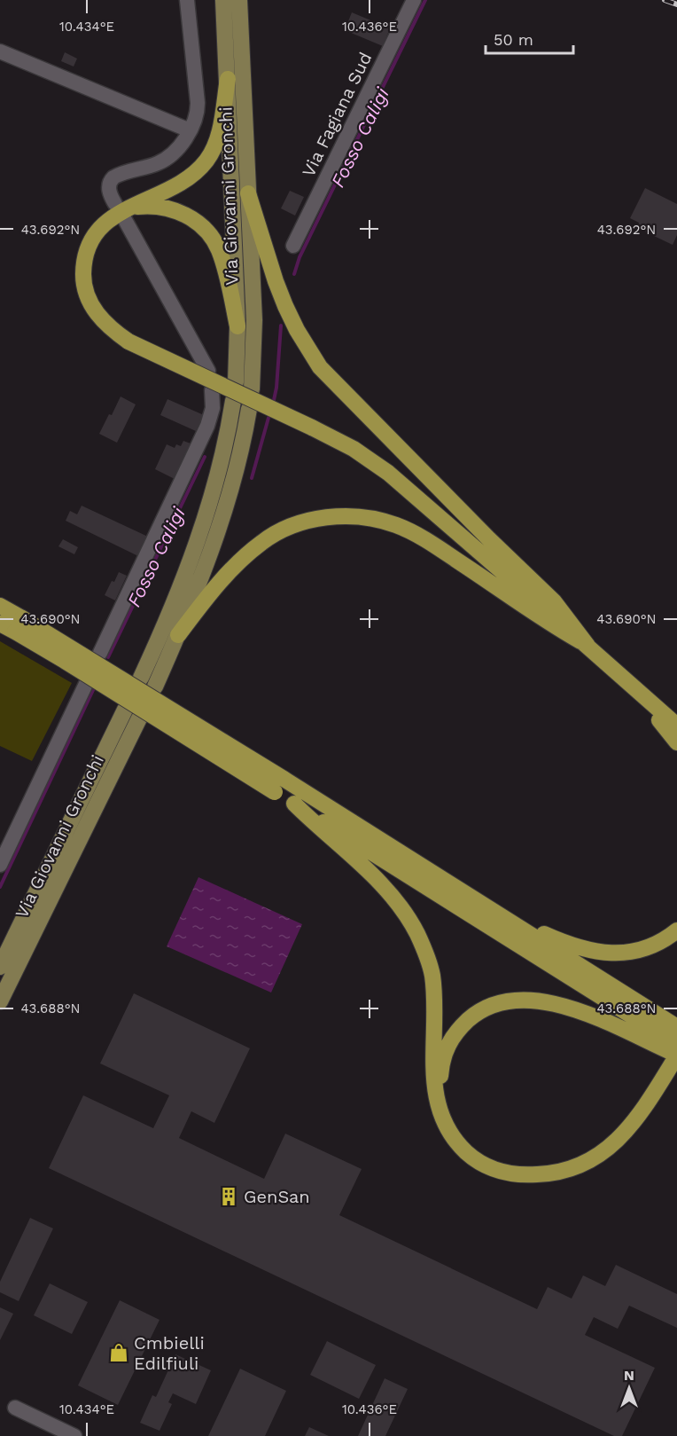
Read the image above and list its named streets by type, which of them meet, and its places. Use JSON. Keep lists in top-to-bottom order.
{
  "streets": {
    "main road": ["Via Giovanni Gronchi"],
    "street": ["Via Fagiana Sud"]
  },
  "water": ["Fosso Caligi"],
  "places": {
    "building": ["GenSan"],
    "shop": ["Cmbielli Edilfiuli"]
  },
  "scale_bar": "50 m",
  "north": "top",
  "coordinates": [
    "10.434°E",
    "10.436°E",
    "43.692°N",
    "43.690°N",
    "43.688°N"
  ]
}
